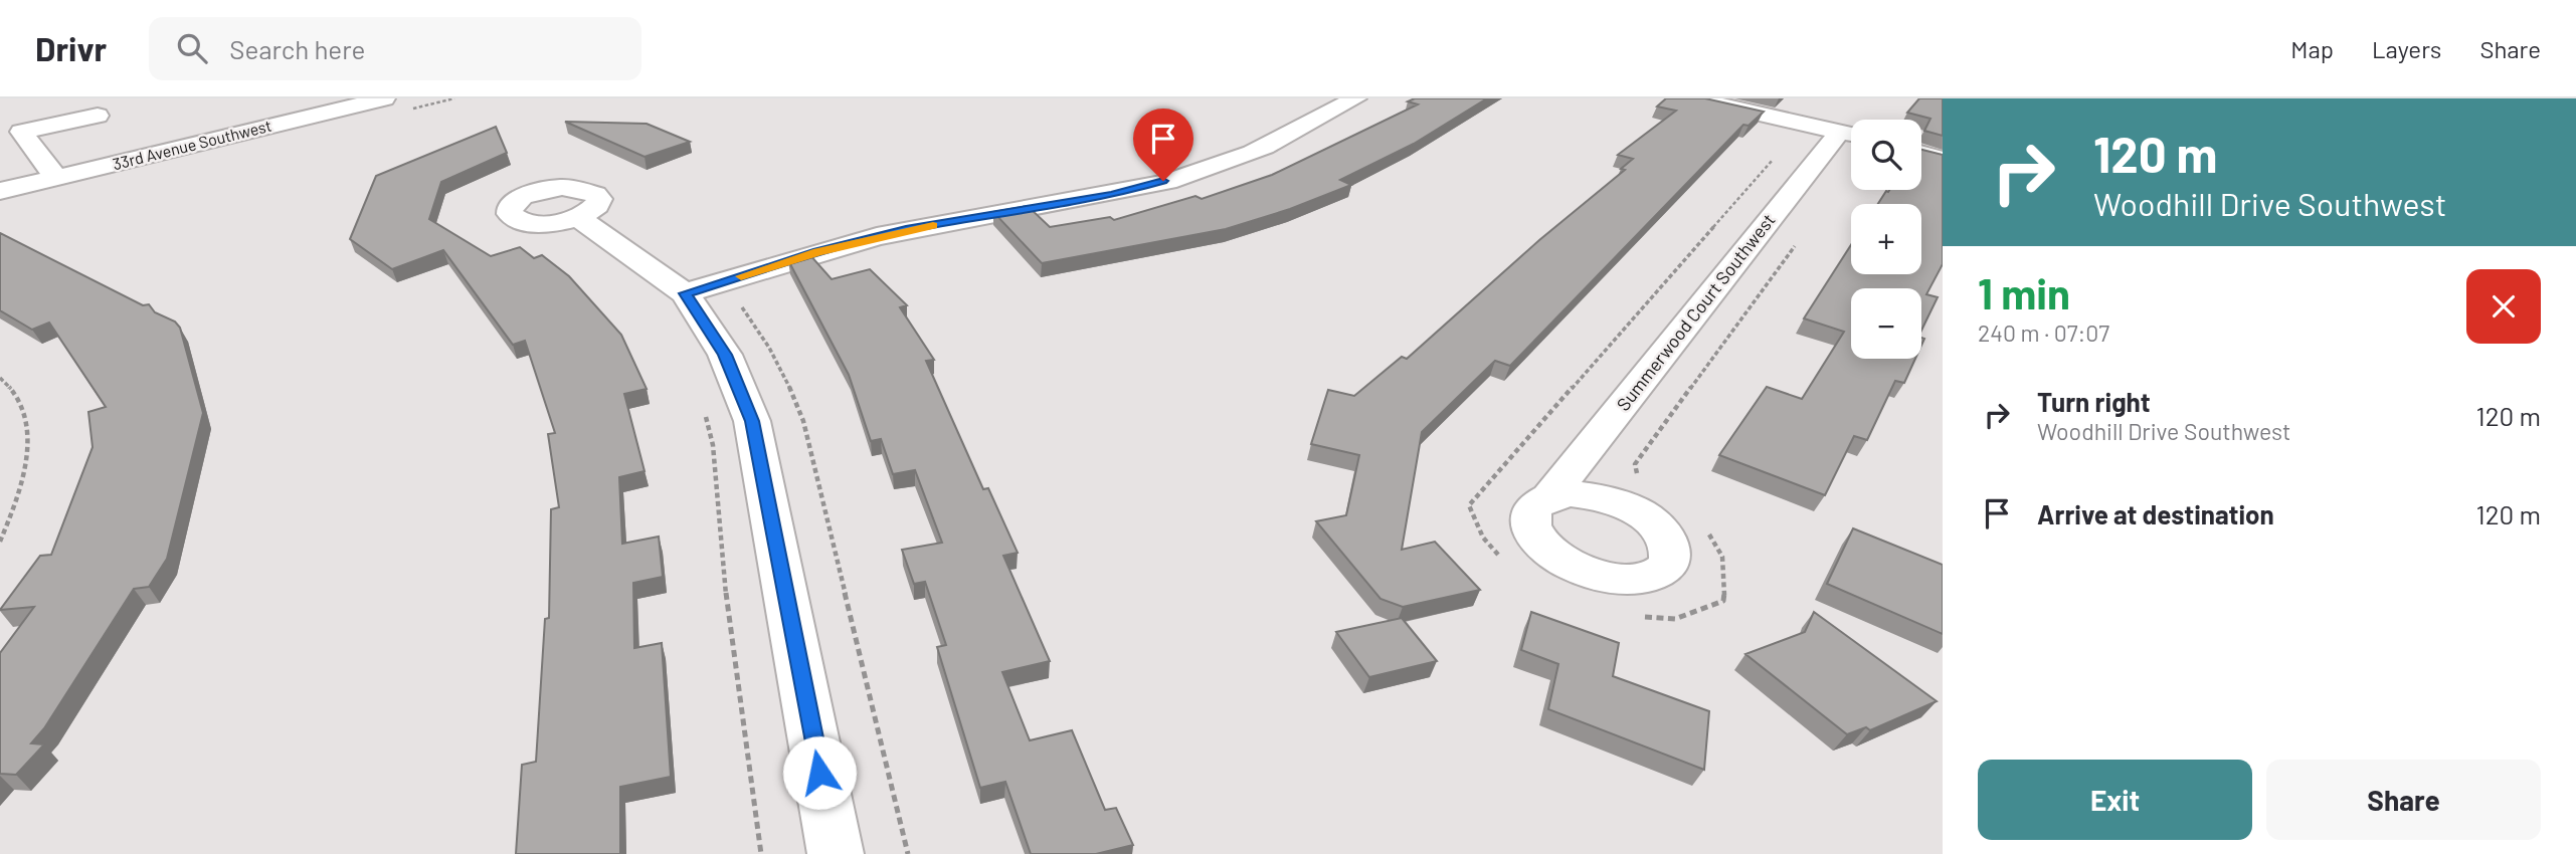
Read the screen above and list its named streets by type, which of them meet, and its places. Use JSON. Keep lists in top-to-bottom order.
{
  "streets": {
    "street": ["33rd Avenue Southwest", "Summerwood Court Southwest"]
  },
  "page": {
    "header": "Drivr",
    "search": "Search here",
    "nav": ["Map", "Layers", "Share"],
    "turn": ["120 m", "Woodhill Drive Southwest"],
    "map_buttons": ["+", "−"],
    "heading": ["1 min", "240 m · 07:07"],
    "list": [
      {
        "name": "Turn right",
        "note": "Woodhill Drive Southwest",
        "value": "120 m"
      },
      {
        "name": "Arrive at destination",
        "value": "120 m"
      }
    ],
    "buttons": ["Exit", "Share"]
  }
}
